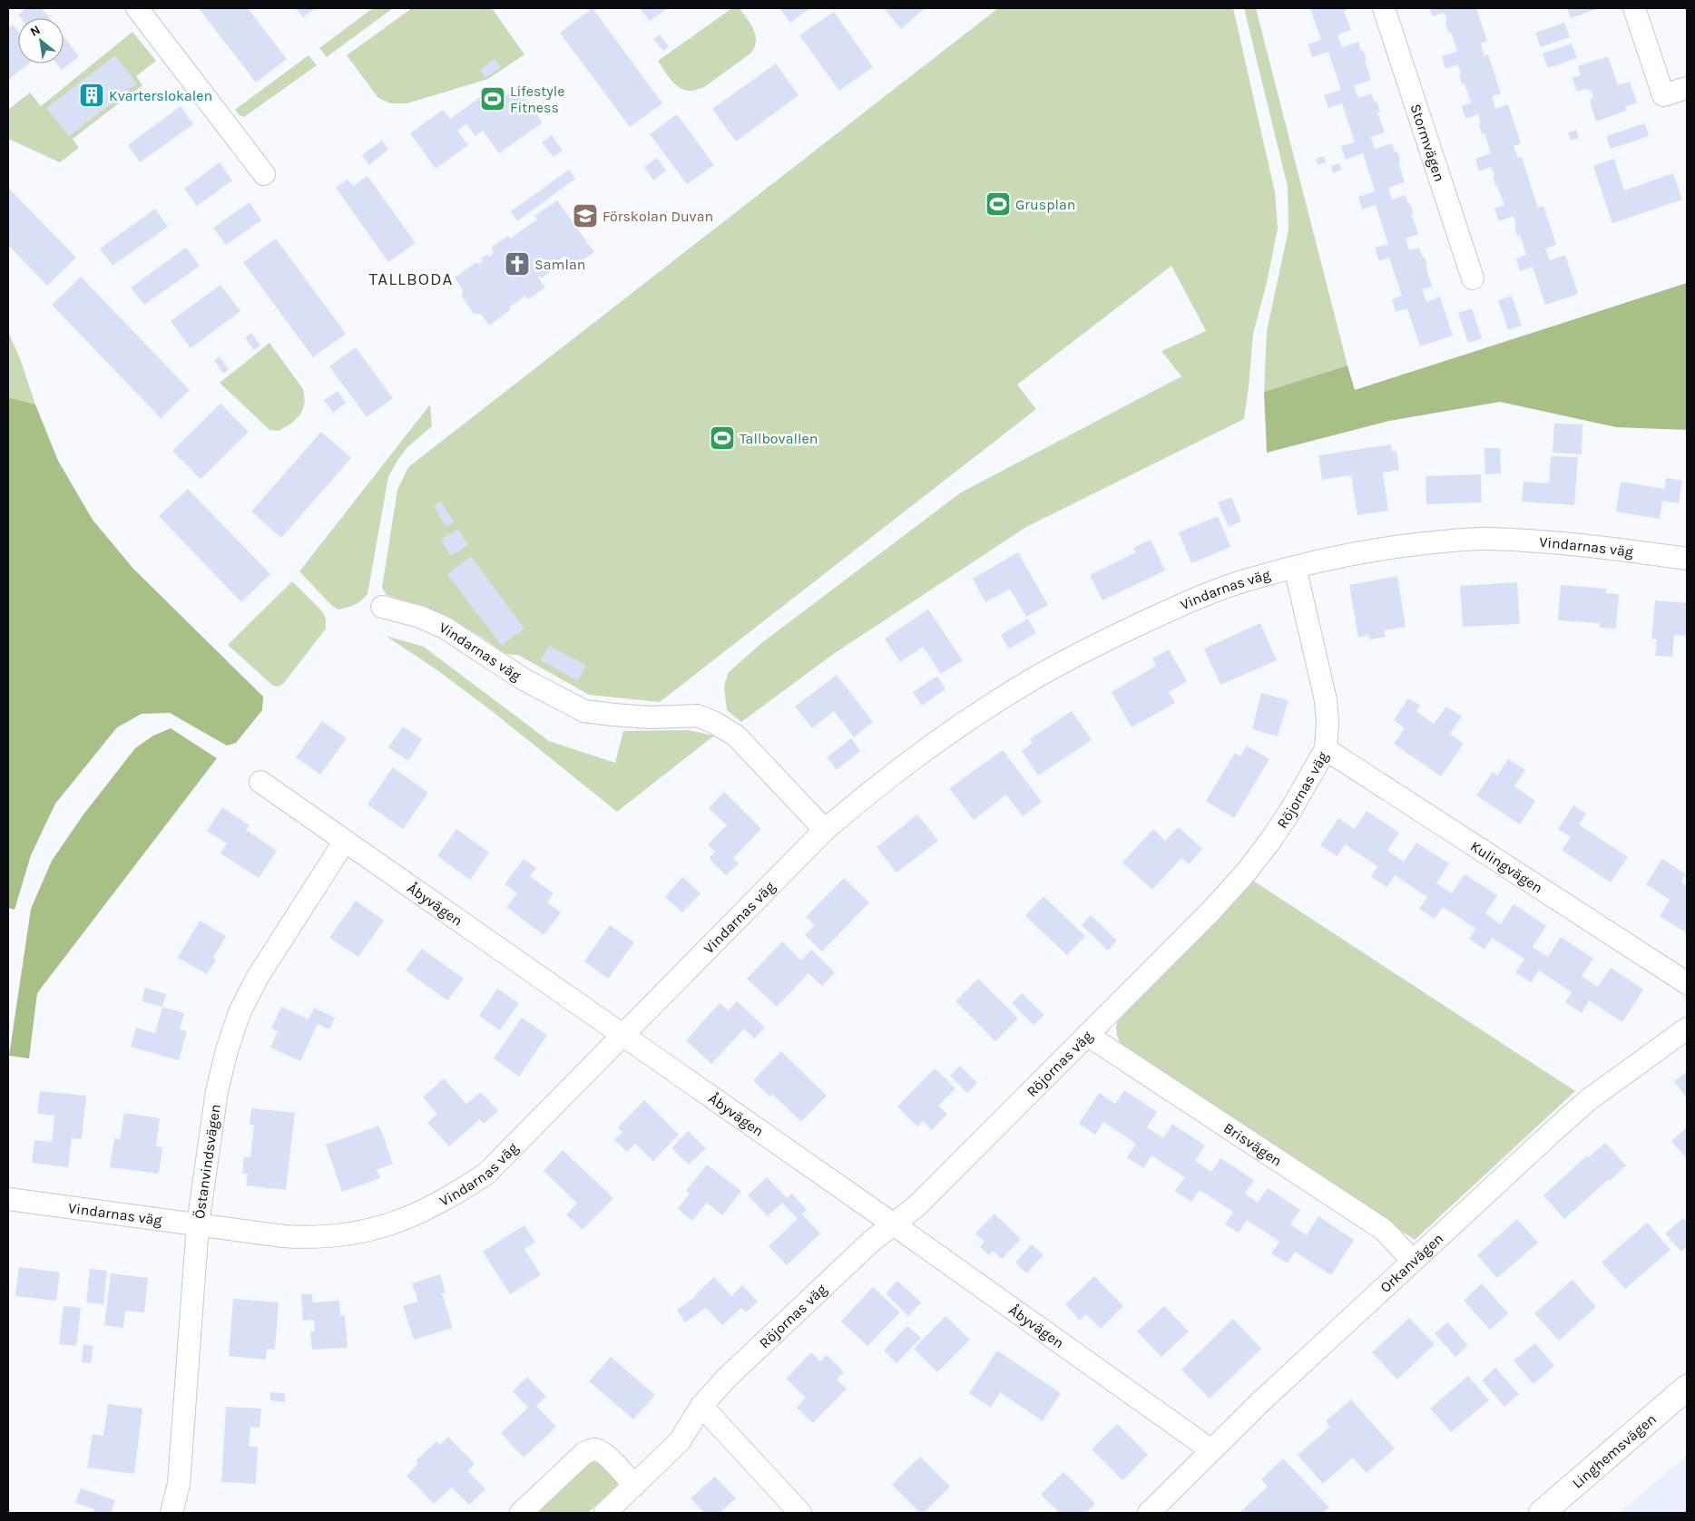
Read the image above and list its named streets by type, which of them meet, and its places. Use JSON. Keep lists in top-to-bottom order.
{
  "streets": {
    "main road": ["Linghemsvägen"],
    "street": [
      "Stormvägen",
      "Vindarnas väg",
      "Röjornas väg",
      "Kulingvägen",
      "Åbyvägen",
      "Brisvägen",
      "Östanvindsvägen",
      "Orkanvägen"
    ]
  },
  "crossings": [
    ["Vindarnas väg", "Röjornas väg"],
    ["Vindarnas väg", "Åbyvägen"],
    ["Vindarnas väg", "Östanvindsvägen"],
    ["Röjornas väg", "Kulingvägen"],
    ["Röjornas väg", "Åbyvägen"],
    ["Röjornas väg", "Brisvägen"],
    ["Åbyvägen", "Östanvindsvägen"],
    ["Åbyvägen", "Orkanvägen"],
    ["Brisvägen", "Orkanvägen"]
  ],
  "districts": ["TALLBODA"],
  "places": {
    "building": ["Kvarterslokalen"],
    "sports": ["Lifestyle Fitness", "Grusplan", "Tallbovallen"],
    "school or university": ["Förskolan Duvan"],
    "church": ["Samlan"]
  },
  "north": "top left"
}
